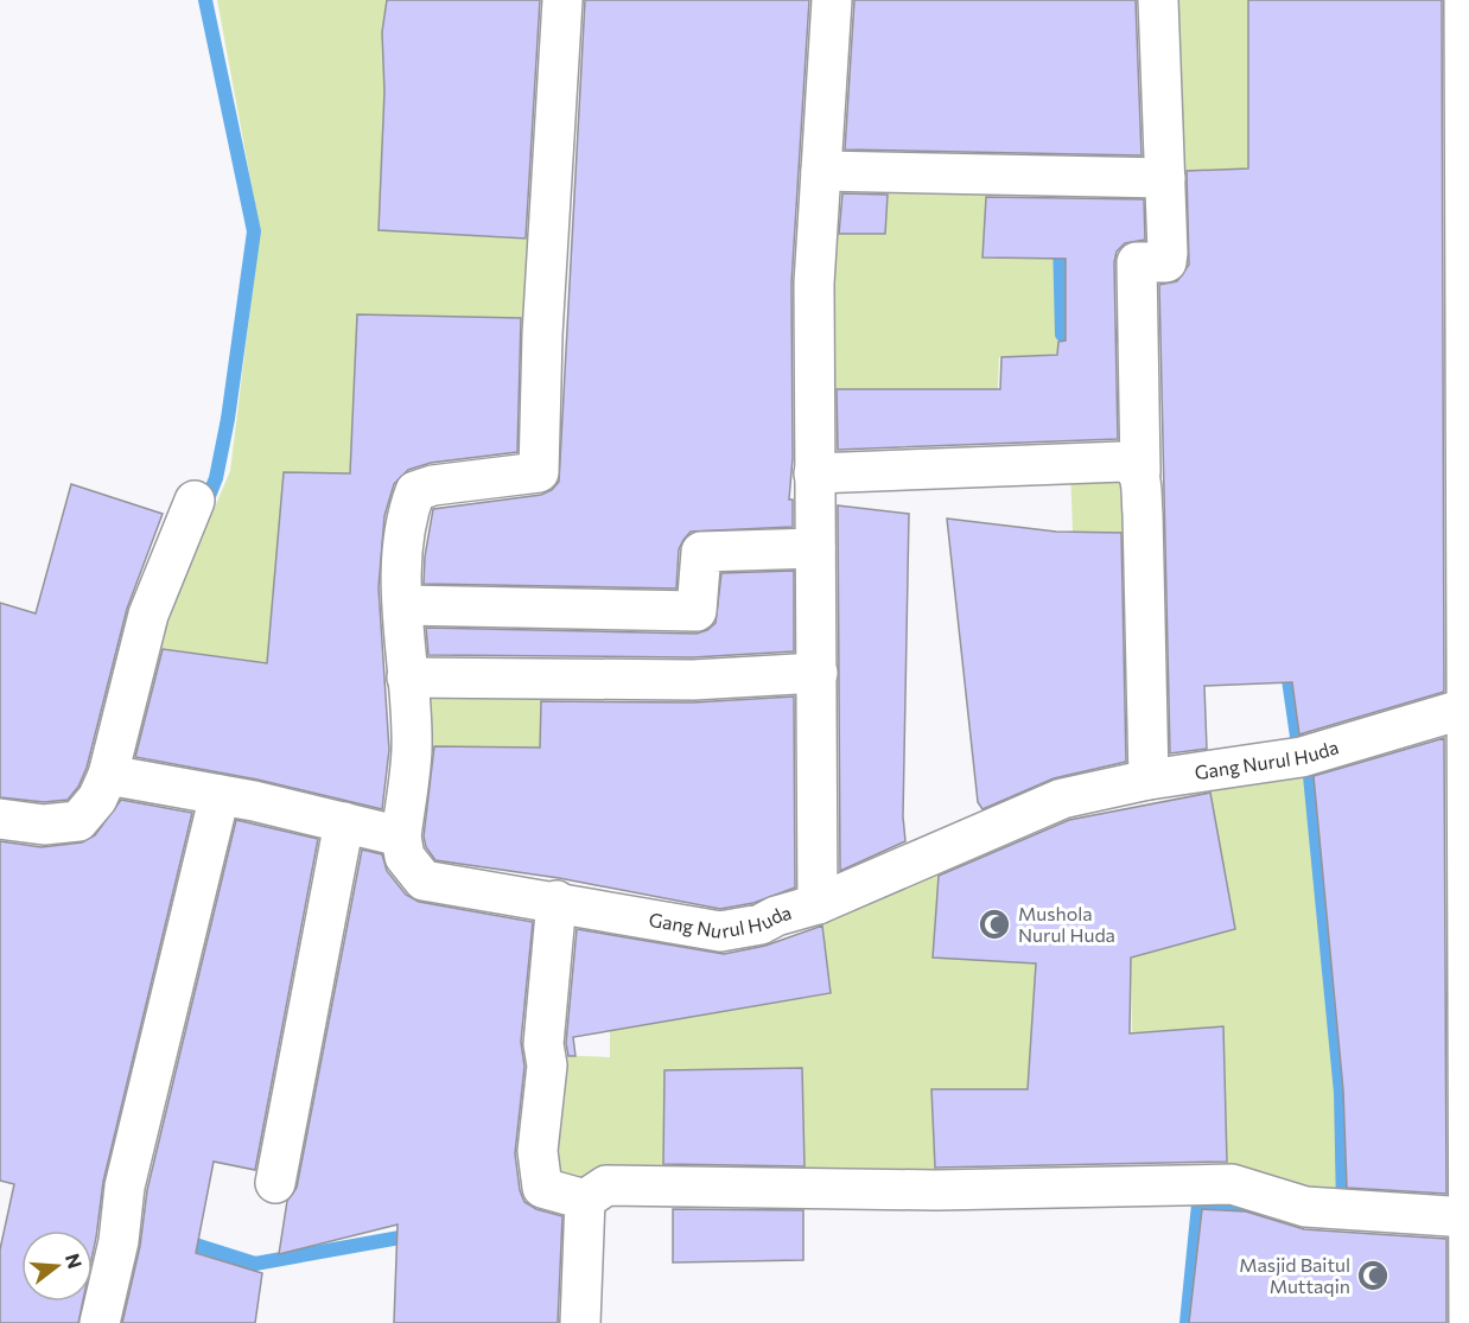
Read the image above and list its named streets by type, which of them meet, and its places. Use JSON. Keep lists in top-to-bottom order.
{
  "streets": {
    "street": ["Gang Nurul Huda"]
  },
  "places": {
    "mosque": ["Mushola Nurul Huda", "Masjid Baitul Muttaqin"]
  },
  "north": "right"
}
